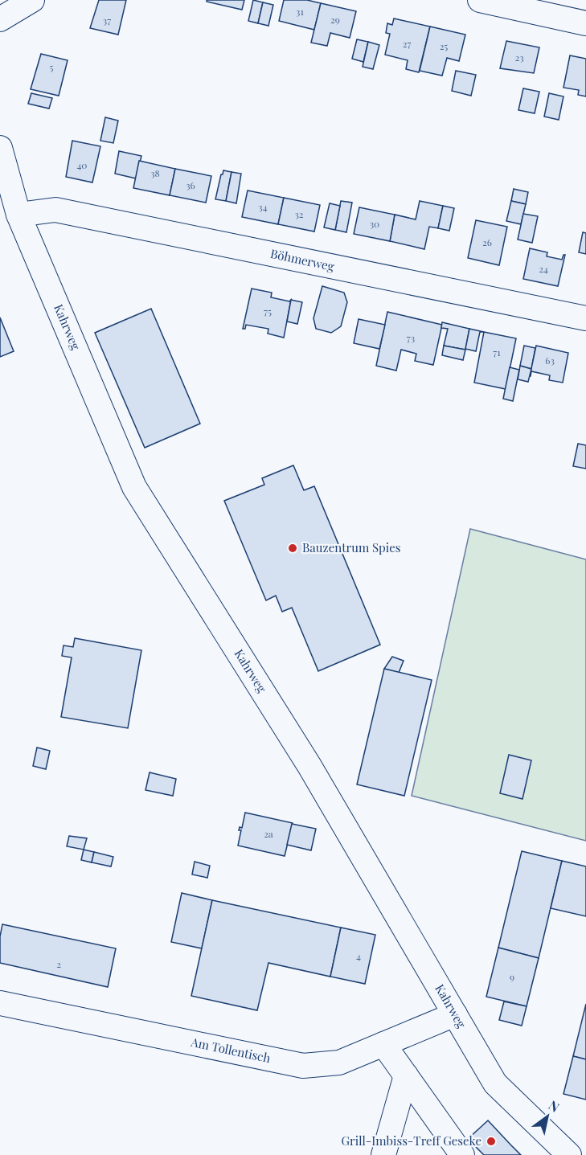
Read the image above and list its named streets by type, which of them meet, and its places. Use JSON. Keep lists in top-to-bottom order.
{
  "streets": {
    "street": ["Böhmerweg", "Kahrweg", "Am Tollentisch"]
  },
  "crossings": [
    ["Böhmerweg", "Kahrweg"],
    ["Kahrweg", "Am Tollentisch"]
  ],
  "places": ["Bauzentrum Spies", "Grill-Imbiss-Treff Geseke"],
  "house_numbers": [
    "31",
    "29",
    "37",
    "27",
    "25",
    "23",
    "5",
    "40",
    "38",
    "36",
    "34",
    "32",
    "30",
    "26",
    "24",
    "75",
    "73",
    "71",
    "63",
    "2a",
    "4",
    "2",
    "9"
  ],
  "north": "top right"
}
